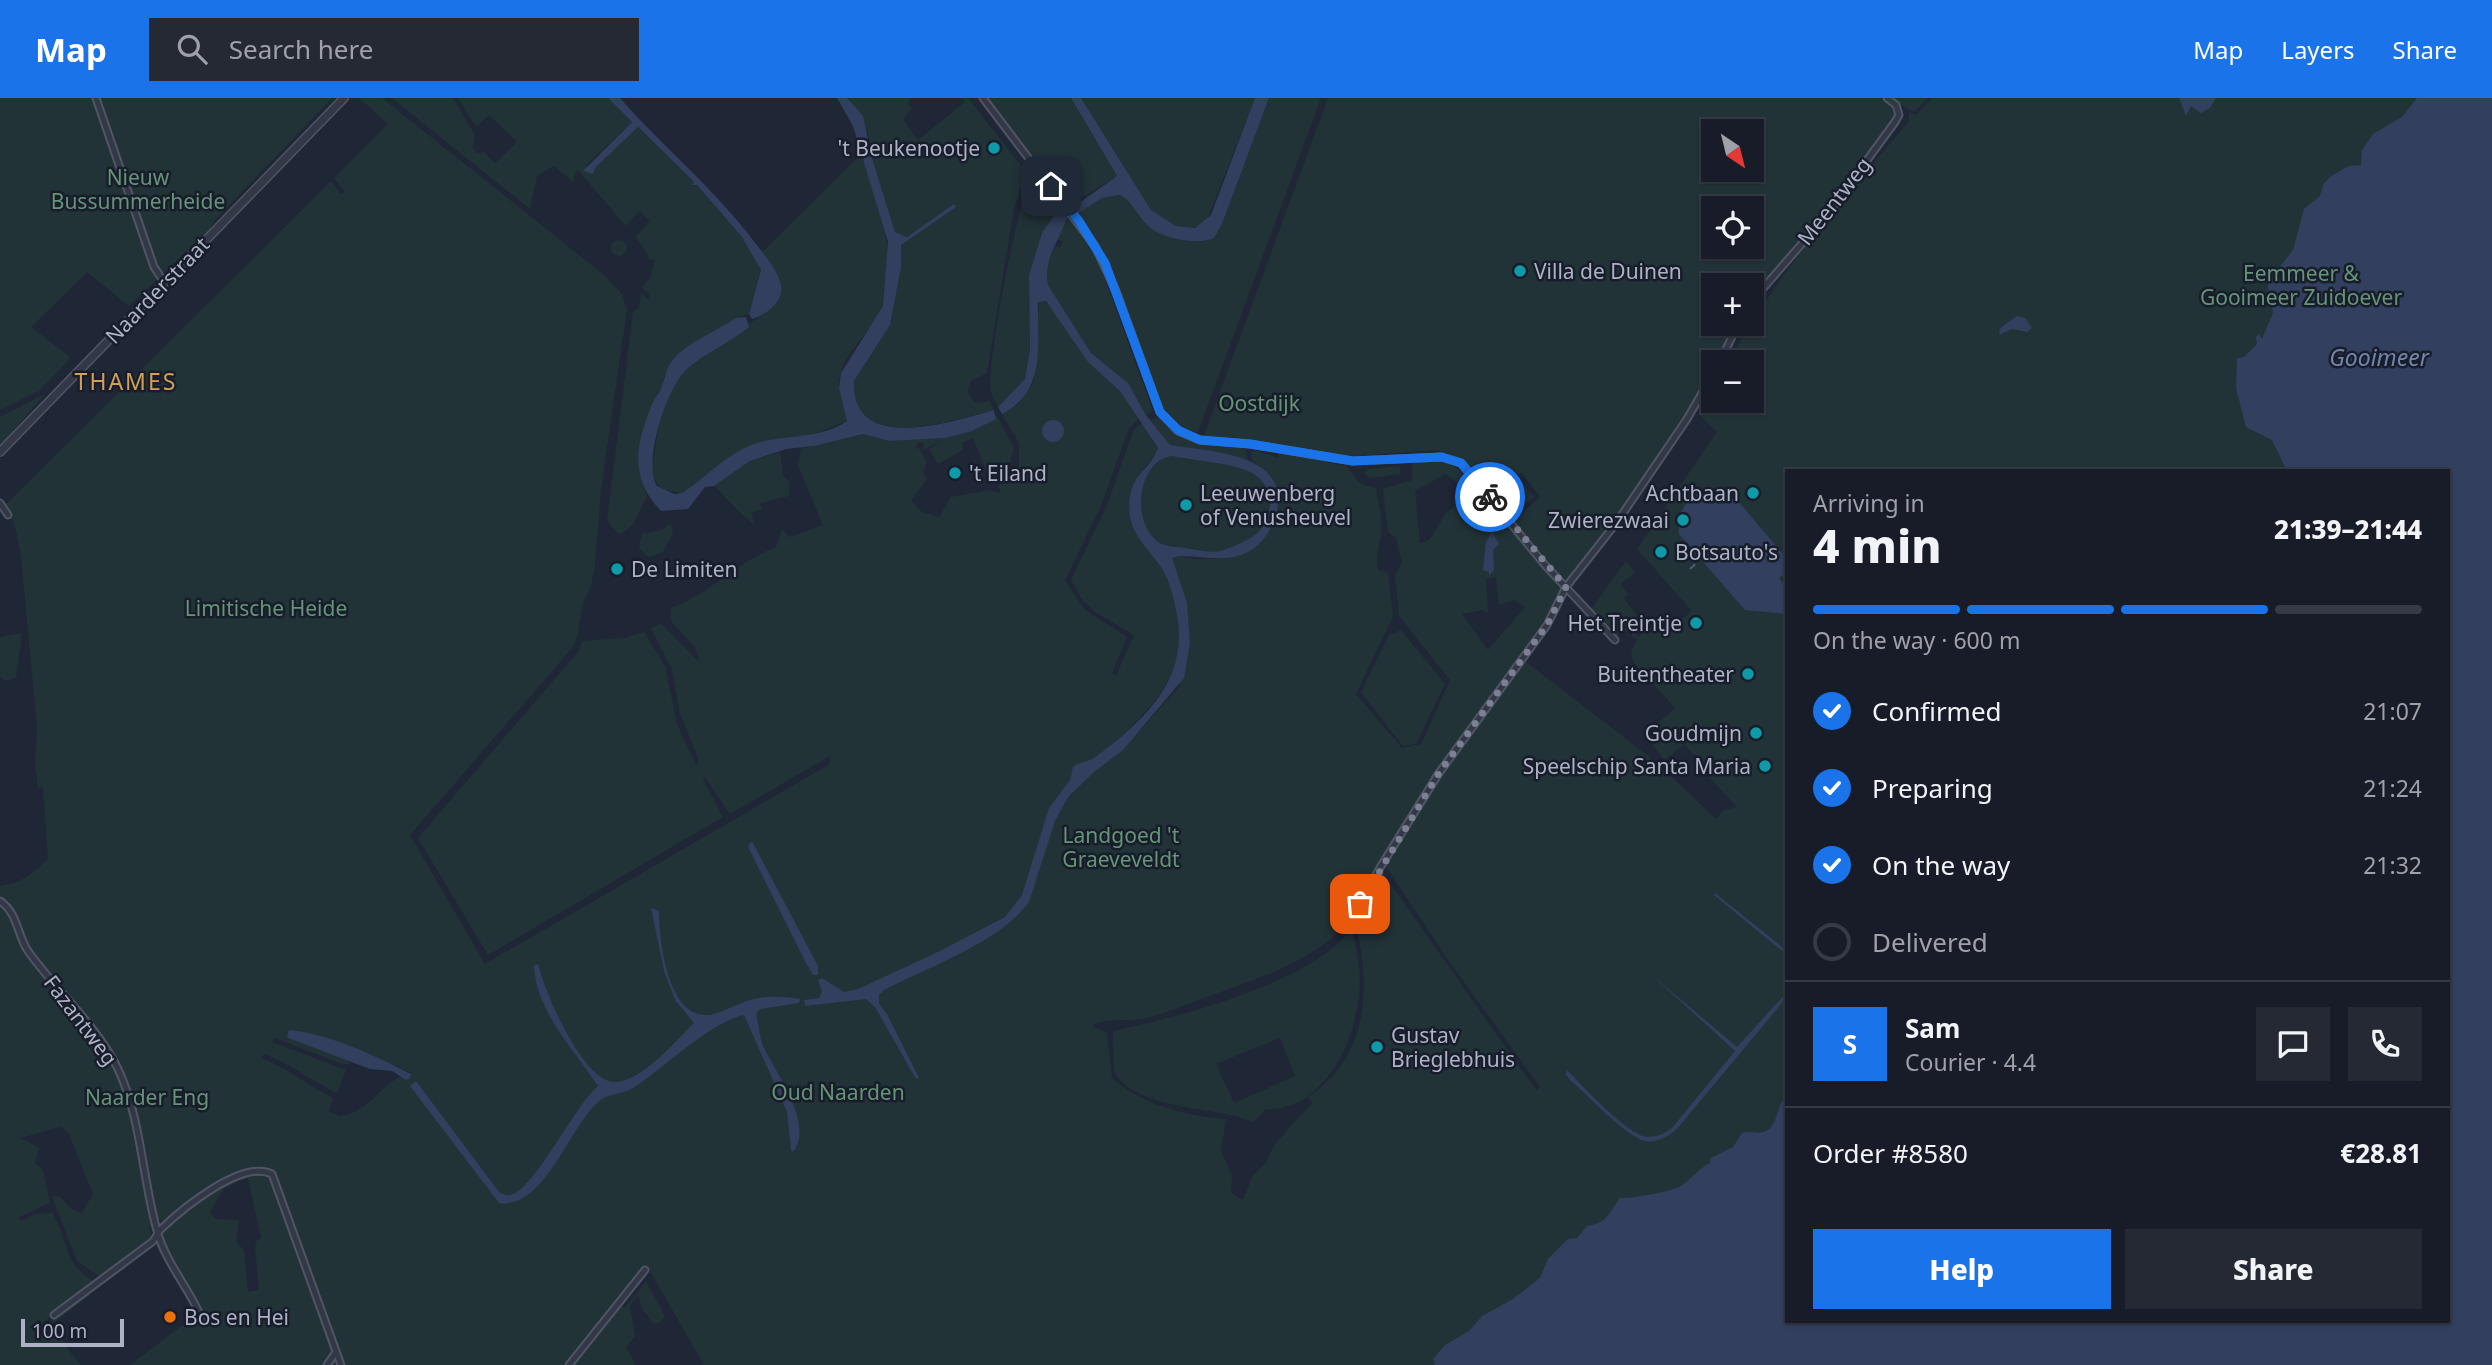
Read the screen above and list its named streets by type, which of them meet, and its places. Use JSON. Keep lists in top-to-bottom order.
{
  "streets": {
    "street": ["Meentweg", "Naarderstraat", "Fazantweg"]
  },
  "districts": ["THAMES"],
  "water": ["Gooimeer"],
  "parks": [
    "Nieuw Bussummerheide",
    "Eemmeer & Gooimeer Zuidoever",
    "Oostdijk",
    "Limitische Heide",
    "Landgoed 't Graeveveldt",
    "Oud Naarden",
    "Naarder Eng"
  ],
  "places": [
    "'t Beukenootje",
    "Villa de Duinen",
    "'t Eiland",
    "Achtbaan",
    "Leeuwenberg of Venusheuvel",
    "Zwierezwaai",
    "Botsauto's",
    "De Limiten",
    "Het Treintje",
    "Buitentheater",
    "Goudmijn",
    "Speelschip Santa Maria",
    "Gustav Brieglebhuis",
    "Bos en Hei"
  ],
  "scale_bar": "100 m",
  "north": "bottom right",
  "page": {
    "header": "Map",
    "search": "Search here",
    "nav": ["Map", "Layers", "Share"],
    "map_buttons": ["+", "−"],
    "heading": ["4 min", "Arriving in", "21:39–21:44"],
    "panel": [
      "Sam",
      "Courier · 4.4",
      "Order #8580",
      "€28.81"
    ],
    "bar": "On the way · 600 m",
    "list": [
      ["Confirmed", "21:07"],
      ["Preparing", "21:24"],
      ["On the way", "21:32"],
      "Delivered"
    ],
    "round": "S",
    "buttons": ["Help", "Share"],
    "scale": "100 m"
  }
}
